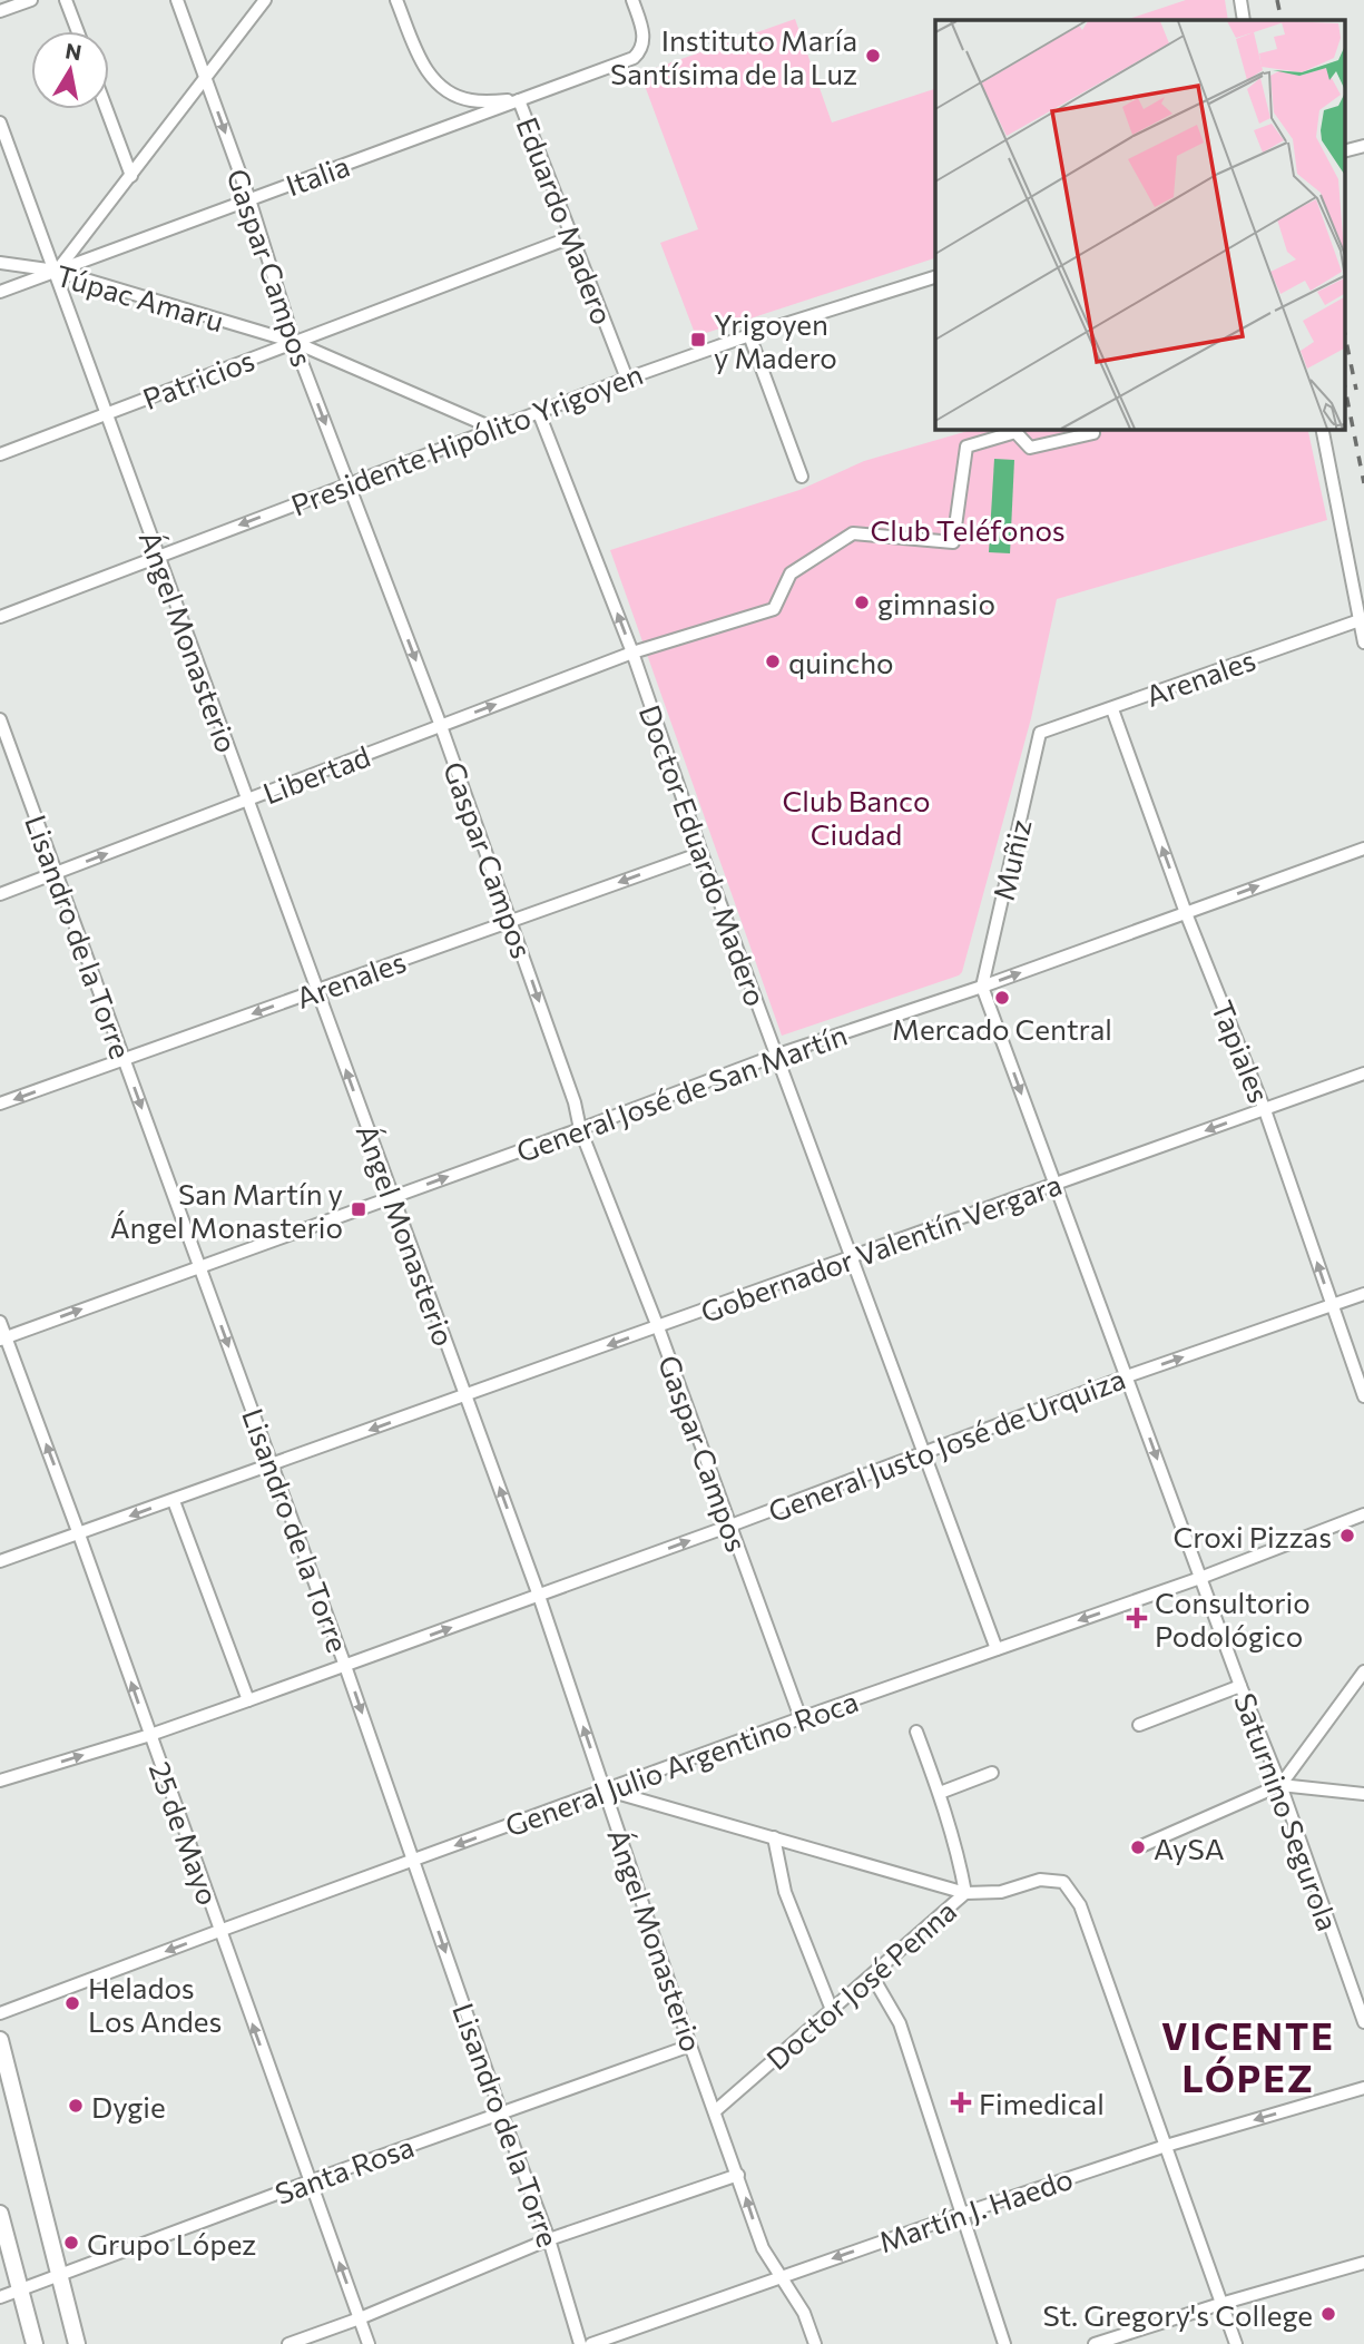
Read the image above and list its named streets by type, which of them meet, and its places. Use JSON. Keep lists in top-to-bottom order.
{
  "streets": {
    "street": [
      "Italia",
      "Eduardo Madero",
      "Gaspar Campos",
      "Túpac Amaru",
      "Patricios",
      "Presidente Hipólito Yrigoyen",
      "Ángel Monasterio",
      "Arenales",
      "Libertad",
      "Doctor Eduardo Madero",
      "Muñiz",
      "Lisandro de la Torre",
      "Tapiales",
      "General José de San Martín",
      "Gobernador Valentín Vergara",
      "General Justo José de Urquiza",
      "General Julio Argentino Roca",
      "Saturnino Segurola",
      "25 de Mayo",
      "Doctor José Penna",
      "Santa Rosa",
      "Martín J. Haedo"
    ]
  },
  "crossings": [
    ["Italia", "Eduardo Madero"],
    ["Italia", "Gaspar Campos"],
    ["Italia", "Túpac Amaru"],
    ["Italia", "Ángel Monasterio"],
    ["Eduardo Madero", "Patricios"],
    ["Eduardo Madero", "Presidente Hipólito Yrigoyen"],
    ["Gaspar Campos", "Túpac Amaru"],
    ["Gaspar Campos", "Patricios"],
    ["Gaspar Campos", "Presidente Hipólito Yrigoyen"],
    ["Gaspar Campos", "Arenales"],
    ["Gaspar Campos", "Libertad"],
    ["Gaspar Campos", "General José de San Martín"],
    ["Gaspar Campos", "Gobernador Valentín Vergara"],
    ["Gaspar Campos", "General Justo José de Urquiza"],
    ["Gaspar Campos", "General Julio Argentino Roca"],
    ["Túpac Amaru", "Patricios"],
    ["Túpac Amaru", "Presidente Hipólito Yrigoyen"],
    ["Túpac Amaru", "Ángel Monasterio"],
    ["Patricios", "Ángel Monasterio"],
    ["Presidente Hipólito Yrigoyen", "Ángel Monasterio"],
    ["Presidente Hipólito Yrigoyen", "Doctor Eduardo Madero"],
    ["Ángel Monasterio", "Arenales"],
    ["Ángel Monasterio", "Libertad"],
    ["Ángel Monasterio", "General José de San Martín"],
    ["Ángel Monasterio", "Gobernador Valentín Vergara"],
    ["Ángel Monasterio", "General Justo José de Urquiza"],
    ["Ángel Monasterio", "General Julio Argentino Roca"],
    ["Ángel Monasterio", "Doctor José Penna"],
    ["Ángel Monasterio", "Santa Rosa"],
    ["Ángel Monasterio", "Martín J. Haedo"],
    ["Arenales", "Doctor Eduardo Madero"],
    ["Arenales", "Muñiz"],
    ["Arenales", "Lisandro de la Torre"],
    ["Arenales", "Tapiales"],
    ["Libertad", "Doctor Eduardo Madero"],
    ["Libertad", "Lisandro de la Torre"],
    ["Doctor Eduardo Madero", "General José de San Martín"],
    ["Doctor Eduardo Madero", "Gobernador Valentín Vergara"],
    ["Doctor Eduardo Madero", "General Justo José de Urquiza"],
    ["Doctor Eduardo Madero", "General Julio Argentino Roca"],
    ["Muñiz", "General José de San Martín"],
    ["Muñiz", "Saturnino Segurola"],
    ["Lisandro de la Torre", "General José de San Martín"],
    ["Lisandro de la Torre", "Gobernador Valentín Vergara"],
    ["Lisandro de la Torre", "General Justo José de Urquiza"],
    ["Lisandro de la Torre", "General Julio Argentino Roca"],
    ["Lisandro de la Torre", "Santa Rosa"],
    ["Tapiales", "General José de San Martín"],
    ["Tapiales", "Gobernador Valentín Vergara"],
    ["Tapiales", "General Justo José de Urquiza"],
    ["General José de San Martín", "Saturnino Segurola"],
    ["General José de San Martín", "25 de Mayo"],
    ["Gobernador Valentín Vergara", "Saturnino Segurola"],
    ["Gobernador Valentín Vergara", "25 de Mayo"],
    ["General Justo José de Urquiza", "Saturnino Segurola"],
    ["General Justo José de Urquiza", "25 de Mayo"],
    ["General Julio Argentino Roca", "Saturnino Segurola"],
    ["General Julio Argentino Roca", "25 de Mayo"],
    ["25 de Mayo", "Santa Rosa"],
    ["Doctor José Penna", "Martín J. Haedo"]
  ],
  "one_way": [
    "Gaspar Campos",
    "Arenales",
    "Lisandro de la Torre",
    "Tapiales",
    "General José de San Martín",
    "Gobernador Valentín Vergara",
    "General Justo José de Urquiza",
    "General Julio Argentino Roca",
    "Saturnino Segurola",
    "25 de Mayo",
    "Martín J. Haedo"
  ],
  "districts": ["VICENTE LÓPEZ"],
  "parks": ["Club Teléfonos", "Club Banco Ciudad"],
  "places": {
    "other": [
      "Instituto María Santísima de la Luz",
      "gimnasio",
      "quincho",
      "Mercado Central",
      "Croxi Pizzas",
      "AySA",
      "Helados Los Andes",
      "Dygie",
      "Grupo López",
      "St. Gregory's College"
    ],
    "transit": ["Yrigoyen y Madero", "San Martín y Ángel Monasterio"],
    "health": ["Consultorio Podológico", "Fimedical"]
  },
  "north": "top"
}
